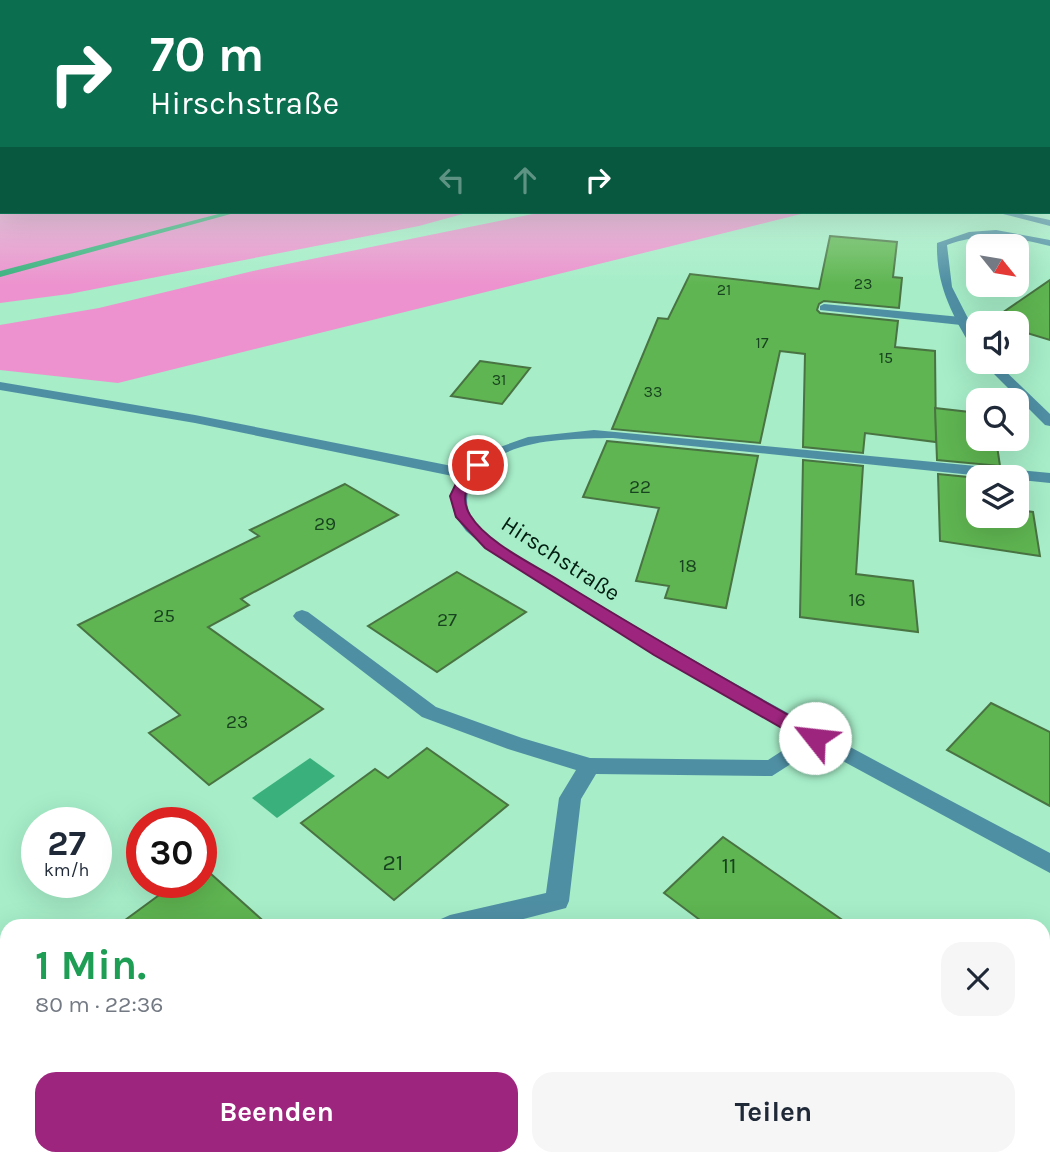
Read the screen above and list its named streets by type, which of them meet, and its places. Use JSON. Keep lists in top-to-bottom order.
{
  "streets": {
    "street": ["Hirschstraße"]
  },
  "house_numbers": [
    "23",
    "21",
    "17",
    "15",
    "31",
    "33",
    "22",
    "29",
    "18",
    "16",
    "25",
    "27",
    "23",
    "21",
    "11"
  ],
  "north": "bottom right",
  "page": {
    "turn": ["70 m", "Hirschstraße"],
    "speed": "27 km/h",
    "limit": "30",
    "heading": ["1 Min.", "80 m · 22:36"],
    "buttons": ["Beenden", "Teilen"]
  }
}
